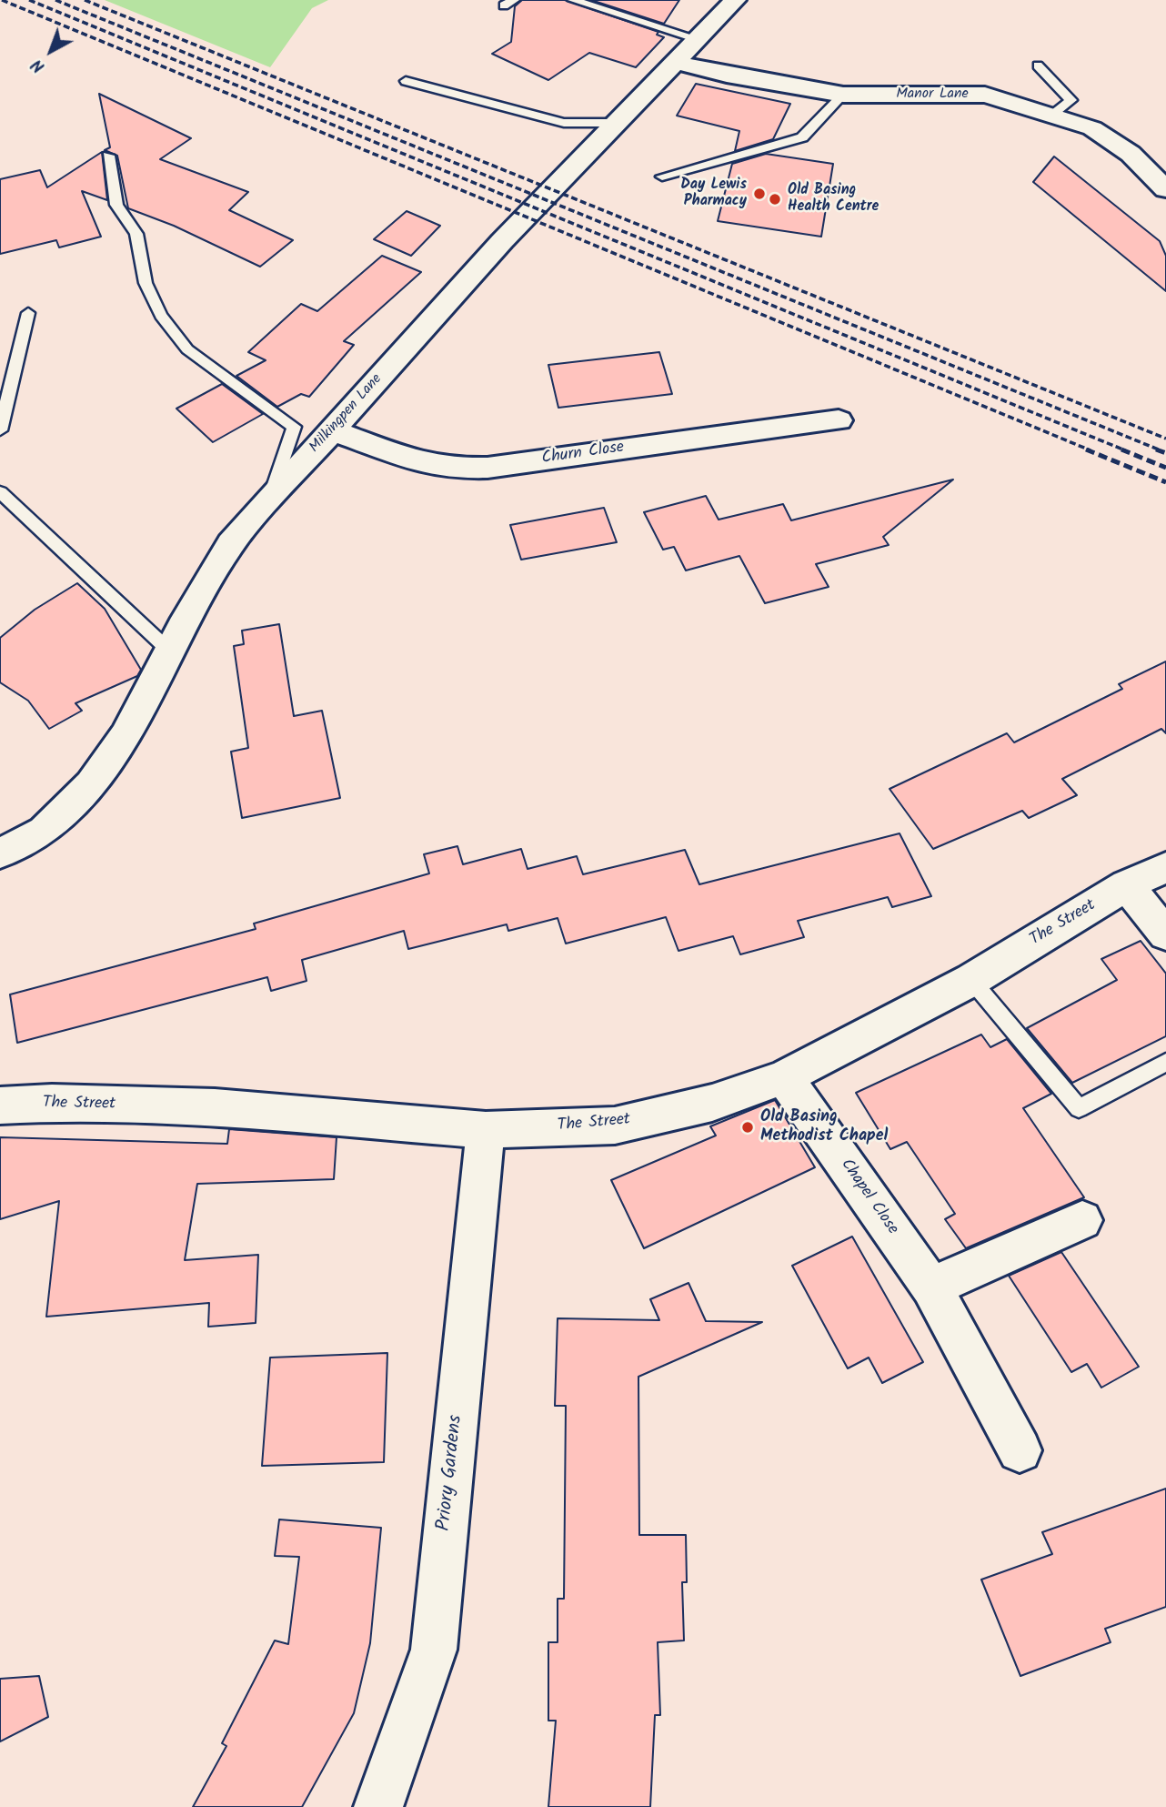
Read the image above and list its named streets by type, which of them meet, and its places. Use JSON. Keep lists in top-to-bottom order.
{
  "streets": {
    "street": [
      "Manor Lane",
      "Milkingpen Lane",
      "Churn Close",
      "The Street",
      "Chapel Close",
      "Priory Gardens"
    ]
  },
  "crossings": [
    ["Manor Lane", "Milkingpen Lane"],
    ["Milkingpen Lane", "Churn Close"],
    ["The Street", "Chapel Close"],
    ["The Street", "Priory Gardens"]
  ],
  "places": ["Day Lewis Pharmacy", "Old Basing Health Centre", "Old Basing Methodist Chapel"],
  "north": "bottom left"
}
